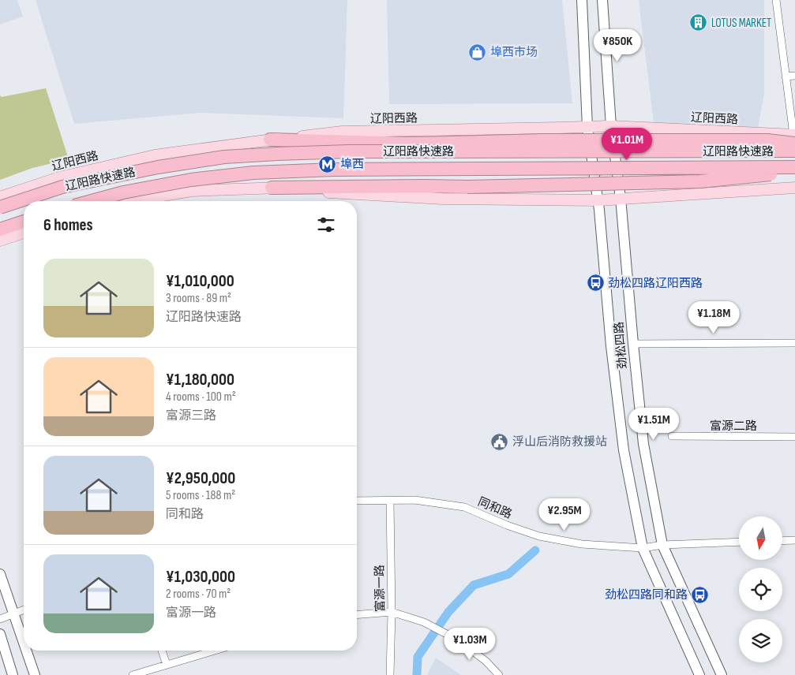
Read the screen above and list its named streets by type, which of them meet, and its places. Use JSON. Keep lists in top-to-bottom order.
{
  "streets": {
    "highway": ["辽阳路快速路"],
    "main road": ["辽阳西路"],
    "street": [
      "劲松四路",
      "富源二路",
      "同和路",
      "富源一路"
    ]
  },
  "crossings": [
    ["辽阳西路", "劲松四路"],
    ["劲松四路", "同和路"],
    ["同和路", "富源一路"]
  ],
  "places": {
    "building": ["LOTUS MARKET"],
    "shop": ["埠西市场"],
    "metro station": ["埠西"],
    "bus stop": ["劲松四路辽阳西路", "劲松四路同和路"],
    "public building": ["浮山后消防救援站"]
  },
  "north": "bottom",
  "page": {
    "price": [
      "¥850K",
      "¥1.01M",
      "¥1.18M",
      "¥1.51M",
      "¥2.95M",
      "¥1.03M"
    ],
    "heading": "6 homes",
    "list": [
      {
        "name": "¥1,010,000",
        "note": "3 rooms · 89 m² · 辽阳路快速路"
      },
      {
        "name": "¥1,180,000",
        "note": "4 rooms · 100 m² · 富源三路"
      },
      {
        "name": "¥2,950,000",
        "note": "5 rooms · 188 m² · 同和路"
      },
      {
        "name": "¥1,030,000",
        "note": "2 rooms · 70 m² · 富源一路"
      }
    ]
  }
}
